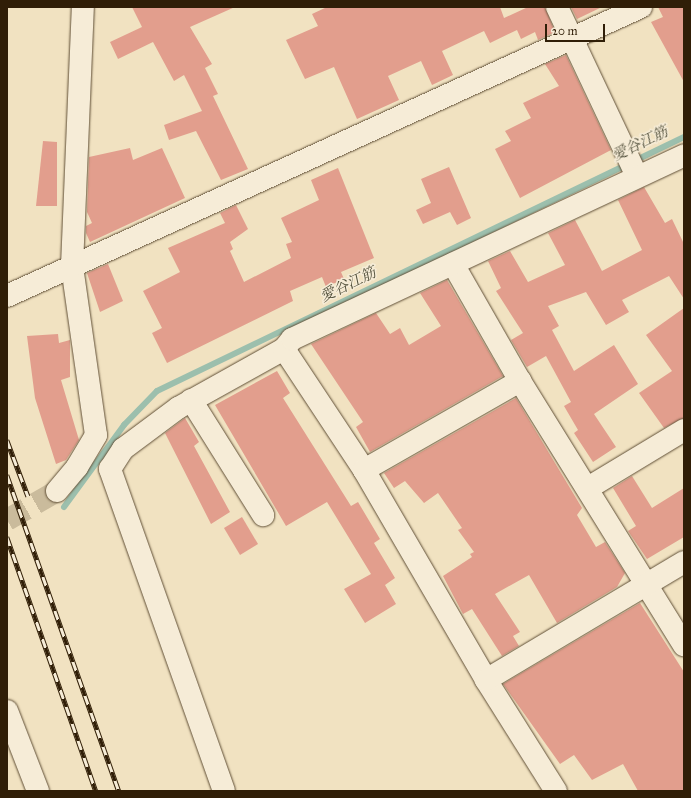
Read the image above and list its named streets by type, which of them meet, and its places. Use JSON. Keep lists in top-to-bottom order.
{
  "water": ["愛谷江筋"],
  "scale_bar": "20 m"
}
